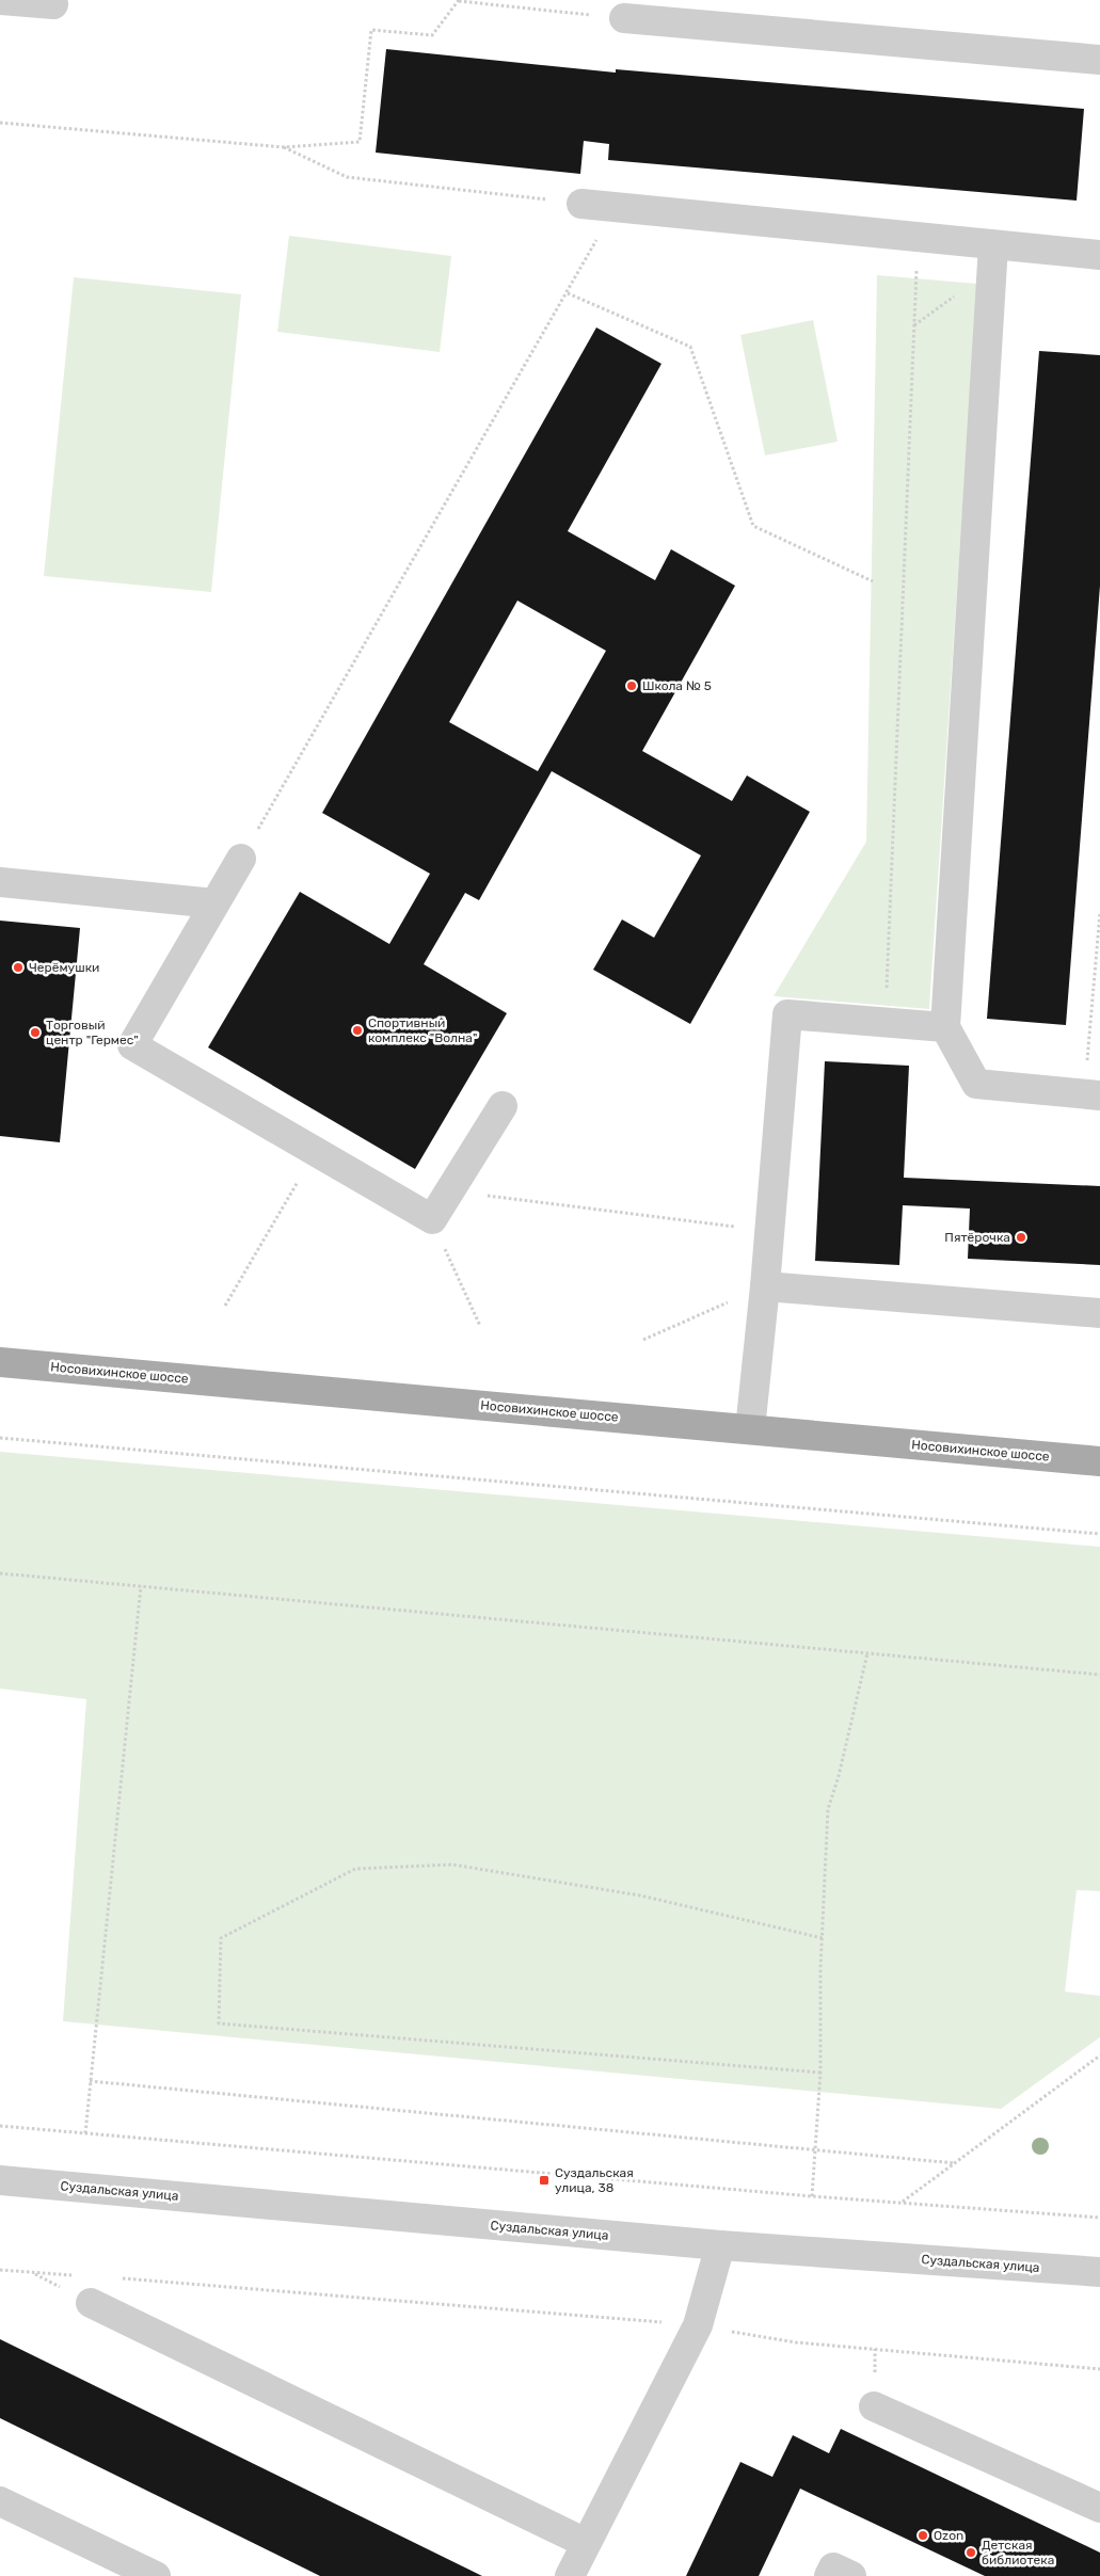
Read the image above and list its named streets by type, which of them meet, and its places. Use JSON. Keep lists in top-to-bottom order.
{
  "streets": {
    "main road": ["Носовихинское шоссе"],
    "street": ["Суздальская улица"]
  },
  "places": {
    "other": [
      "Школа № 5",
      "Черёмушки",
      "Спортивный комплекс \"Волна\"",
      "Торговый центр \"Гермес\"",
      "Пятёрочка",
      "Ozon",
      "Детская библиотека"
    ],
    "transit": ["Суздальская улица, 38"]
  }
}
